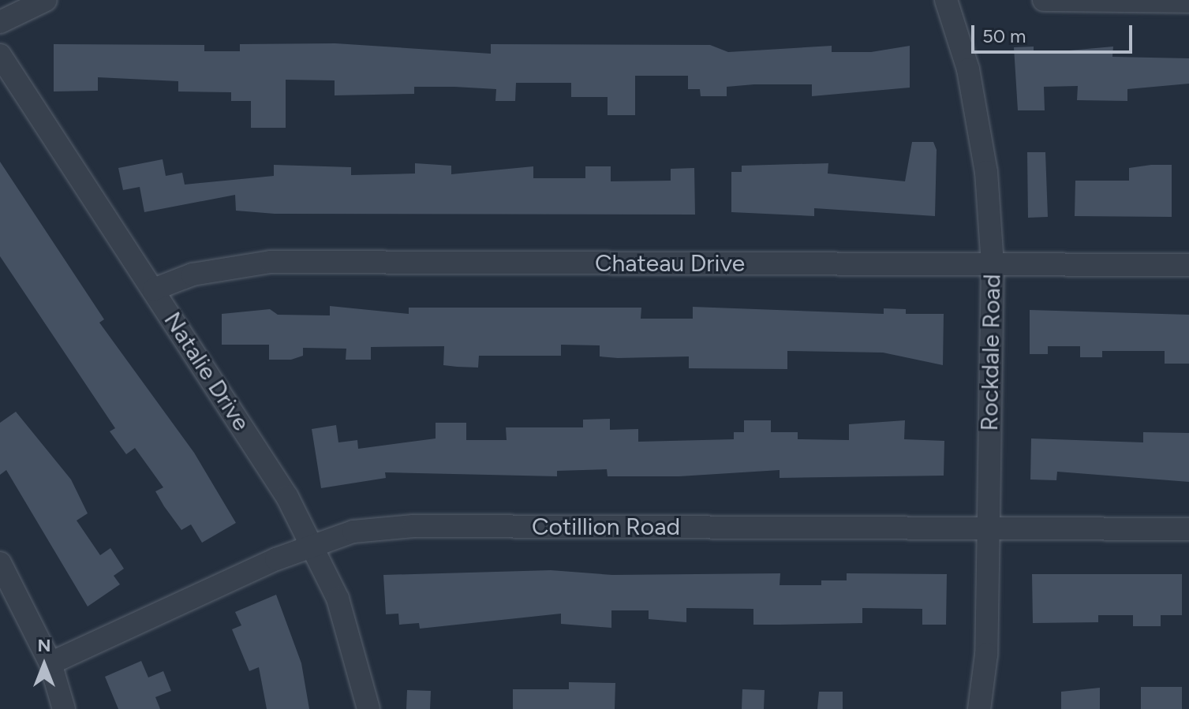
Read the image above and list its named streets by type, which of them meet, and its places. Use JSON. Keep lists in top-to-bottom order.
{
  "streets": {
    "street": [
      "Chateau Drive",
      "Rockdale Road",
      "Natalie Drive",
      "Cotillion Road"
    ]
  },
  "crossings": [
    ["Chateau Drive", "Rockdale Road"],
    ["Chateau Drive", "Natalie Drive"],
    ["Rockdale Road", "Cotillion Road"],
    ["Natalie Drive", "Cotillion Road"]
  ],
  "scale_bar": "50 m",
  "north": "top"
}
